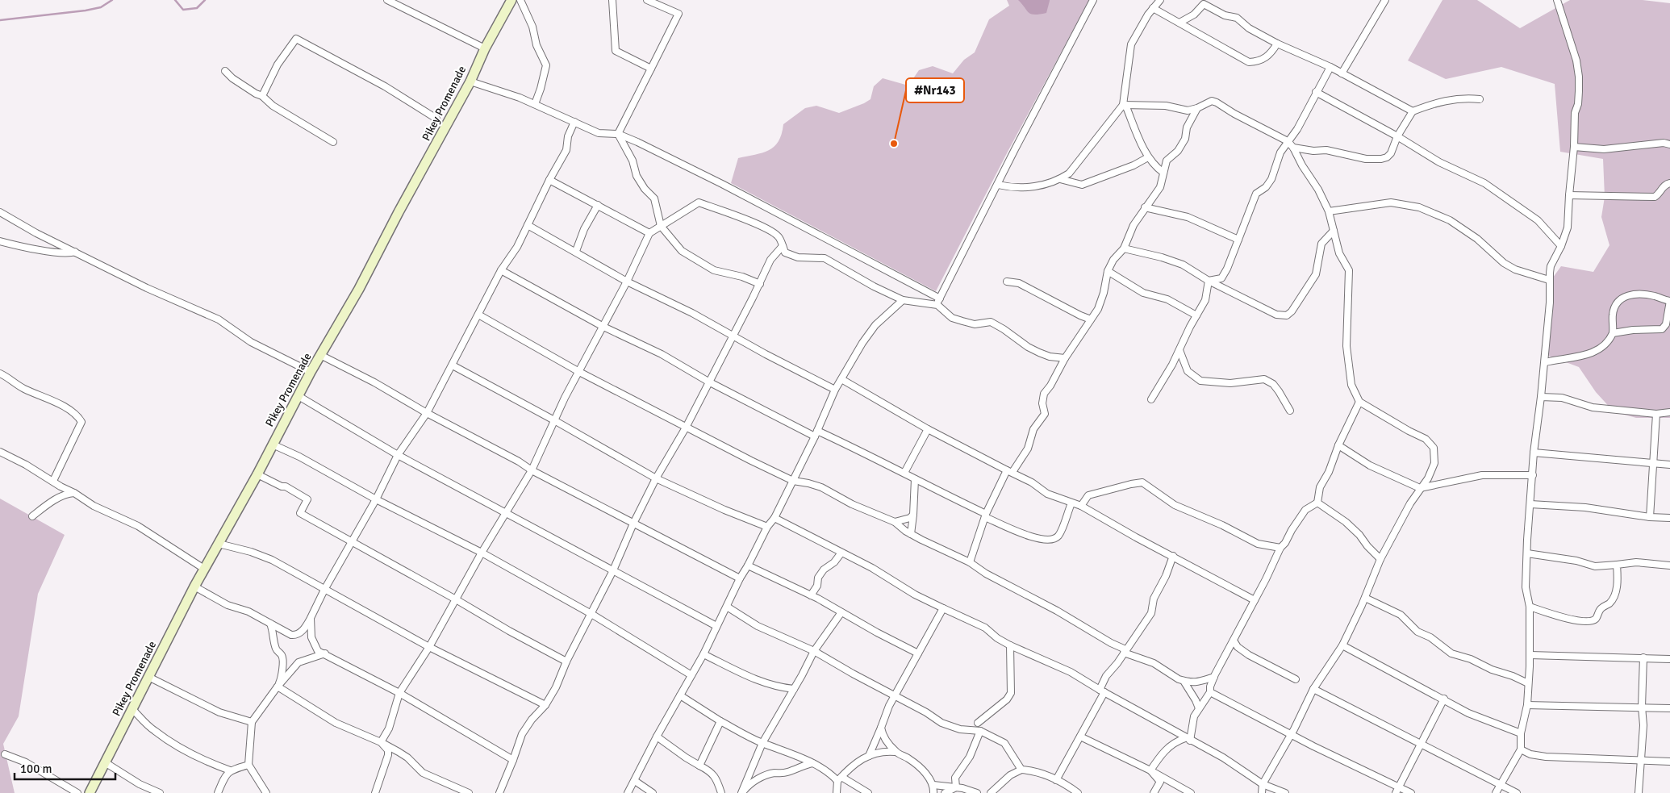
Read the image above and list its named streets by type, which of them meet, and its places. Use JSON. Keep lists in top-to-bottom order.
{
  "streets": {
    "street": ["Pikey Promenade"]
  },
  "places": ["#Nr143"],
  "scale_bar": "100 m"
}
